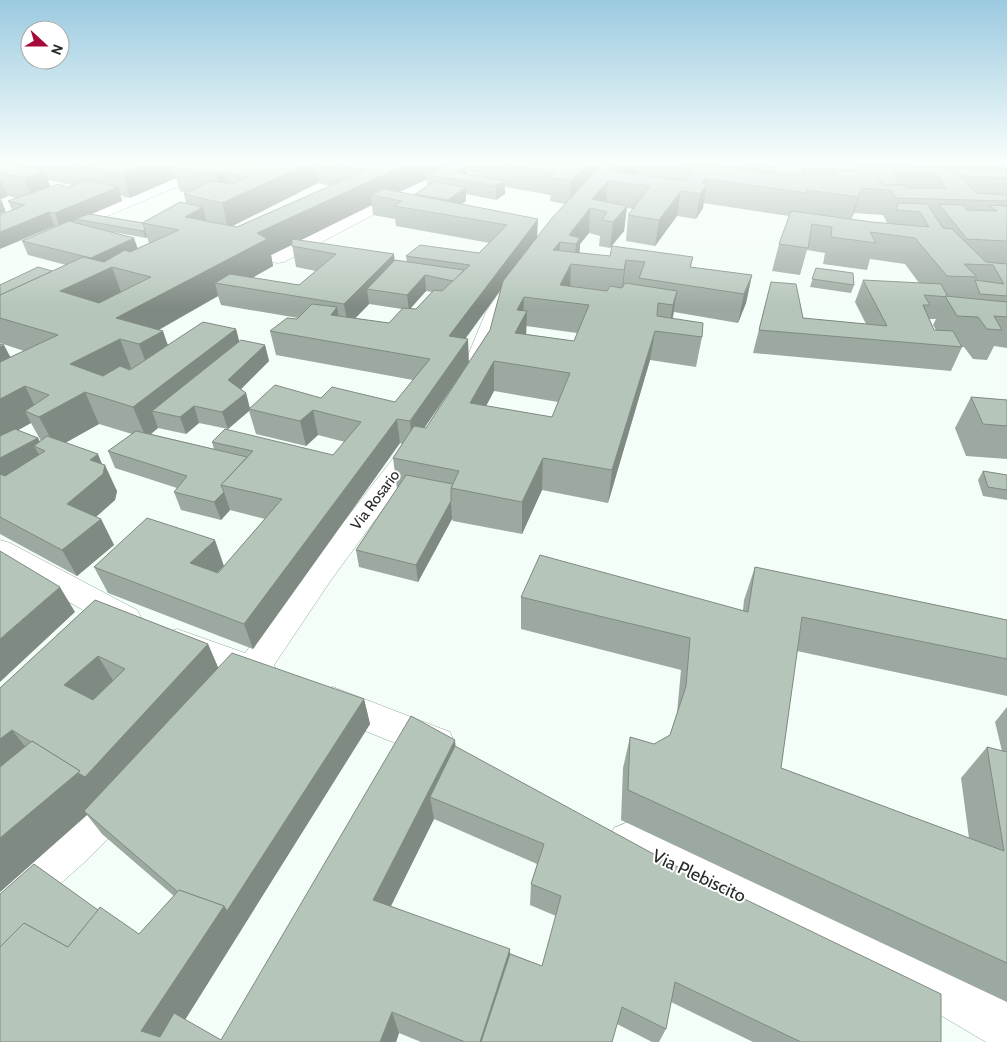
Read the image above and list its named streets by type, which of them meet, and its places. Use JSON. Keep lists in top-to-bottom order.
{
  "streets": {
    "street": ["Via Rosario", "Via Plebiscito"]
  },
  "north": "right"
}
